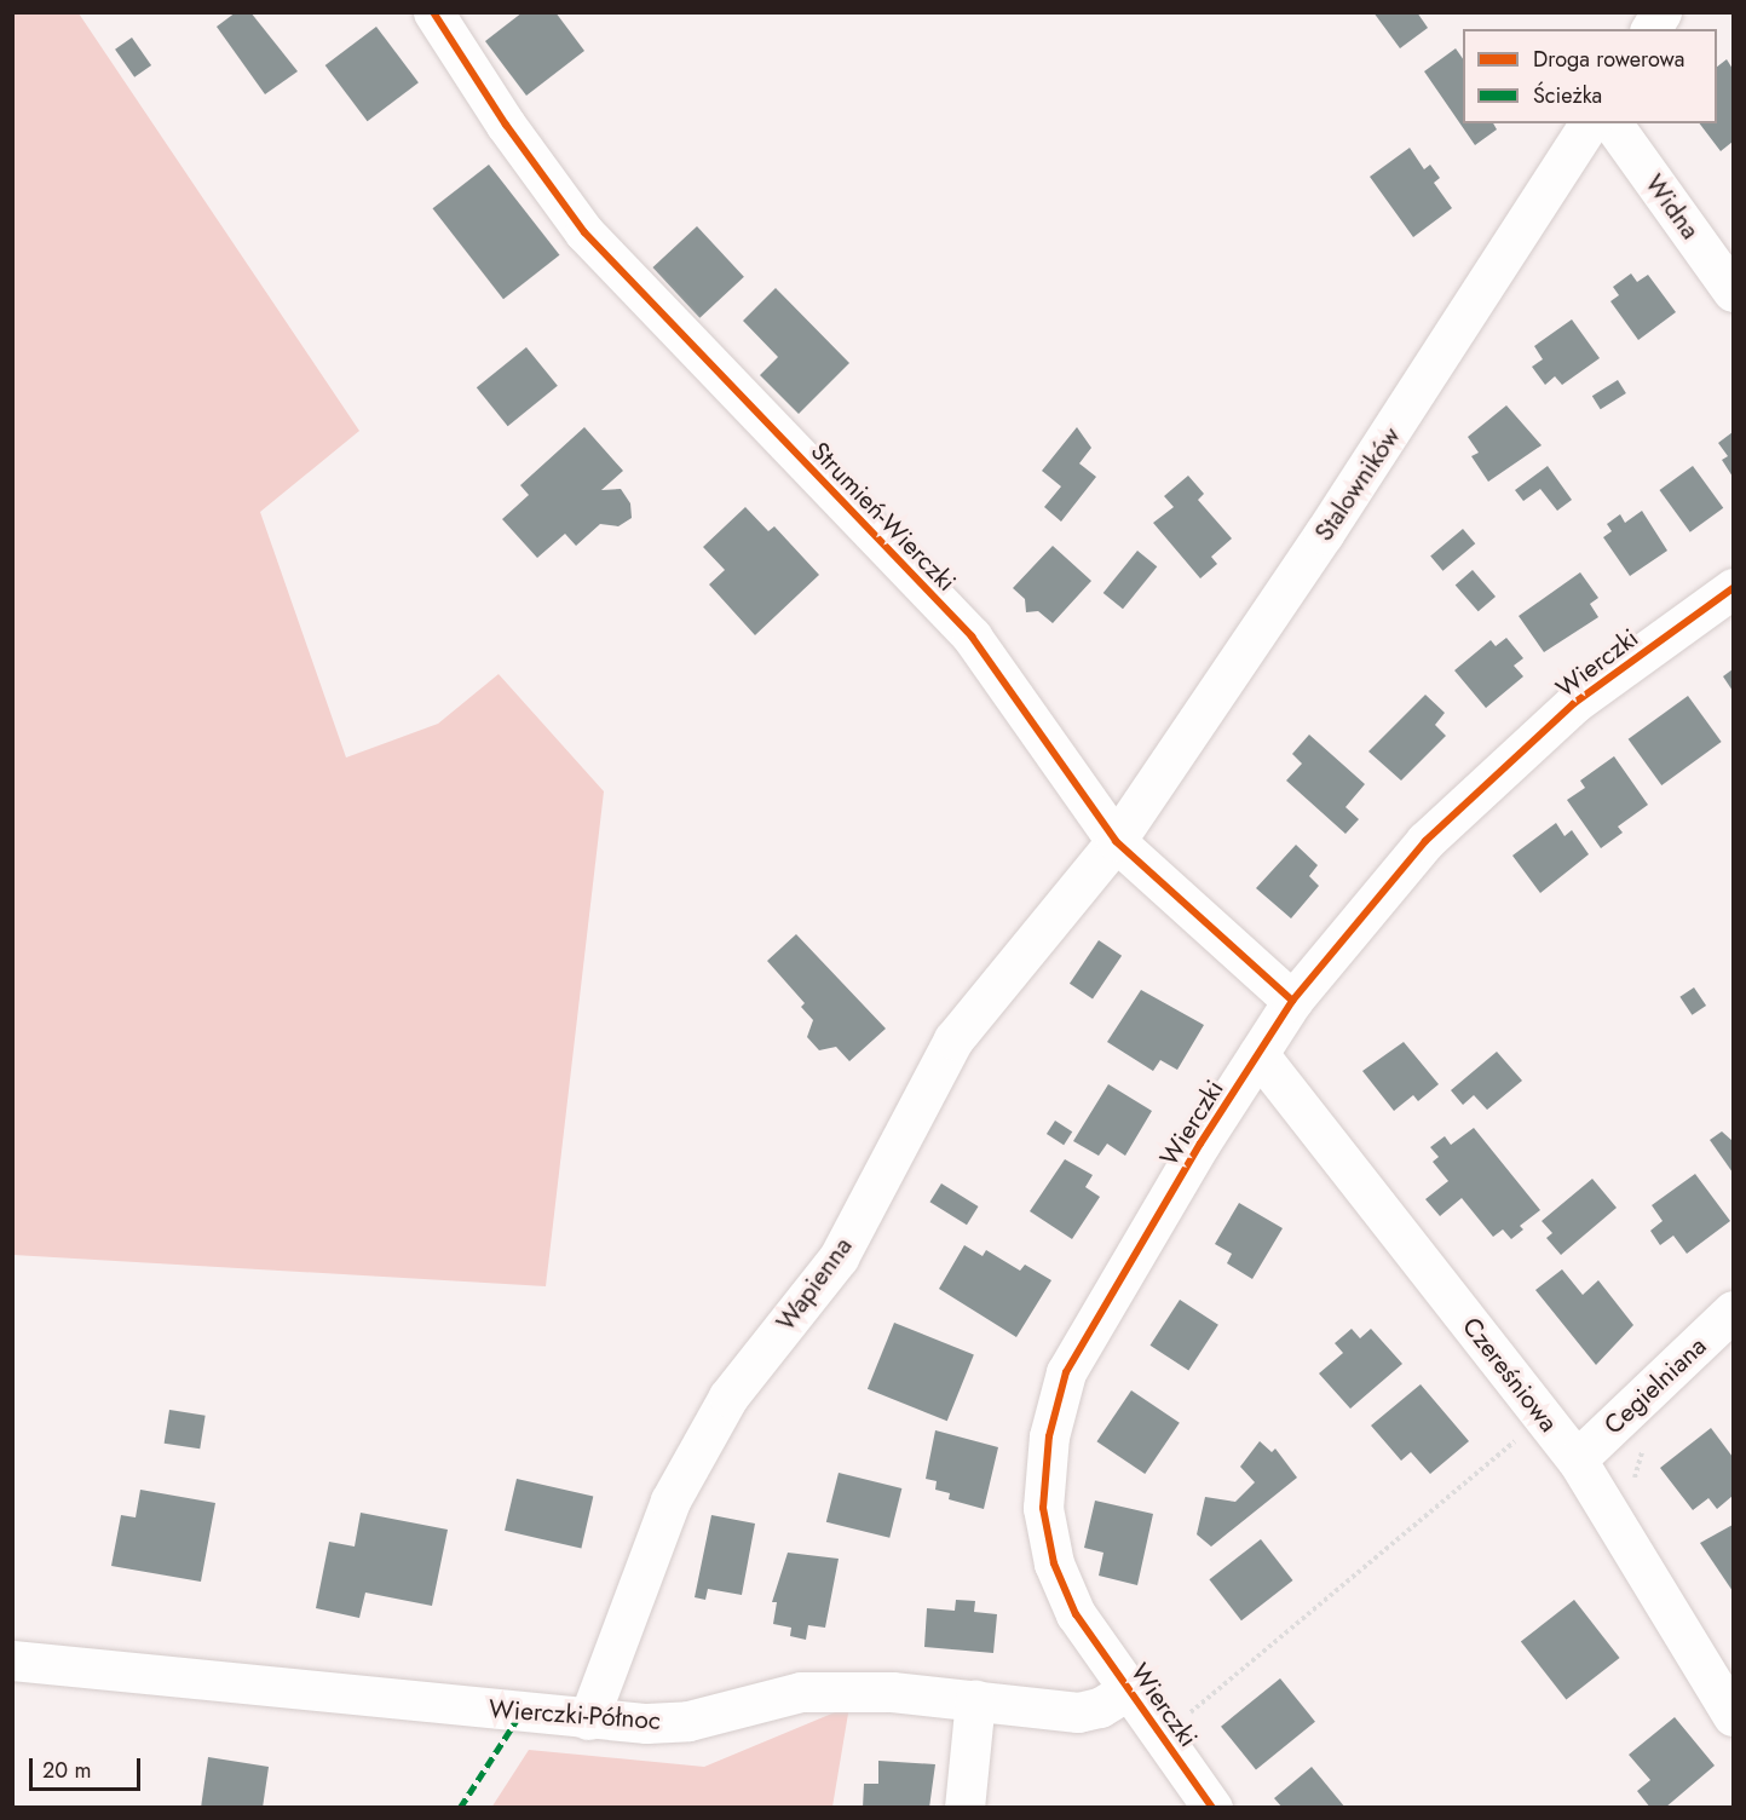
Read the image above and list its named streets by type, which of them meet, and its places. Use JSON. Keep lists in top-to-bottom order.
{
  "streets": {
    "street": [
      "Widna",
      "Stalowników",
      "Strumień-Wierczki",
      "Wierczki",
      "Wapienna",
      "Czereśniowa",
      "Cegielniana",
      "Wierczki-Północ"
    ]
  },
  "crossings": [
    ["Stalowników", "Strumień-Wierczki"],
    ["Stalowników", "Wapienna"],
    ["Strumień-Wierczki", "Wierczki"],
    ["Strumień-Wierczki", "Wapienna"],
    ["Wierczki", "Czereśniowa"],
    ["Wierczki", "Wierczki-Północ"],
    ["Wapienna", "Wierczki-Północ"],
    ["Czereśniowa", "Cegielniana"]
  ],
  "legend": ["Droga rowerowa", "Ścieżka"],
  "scale_bar": "20 m"
}
